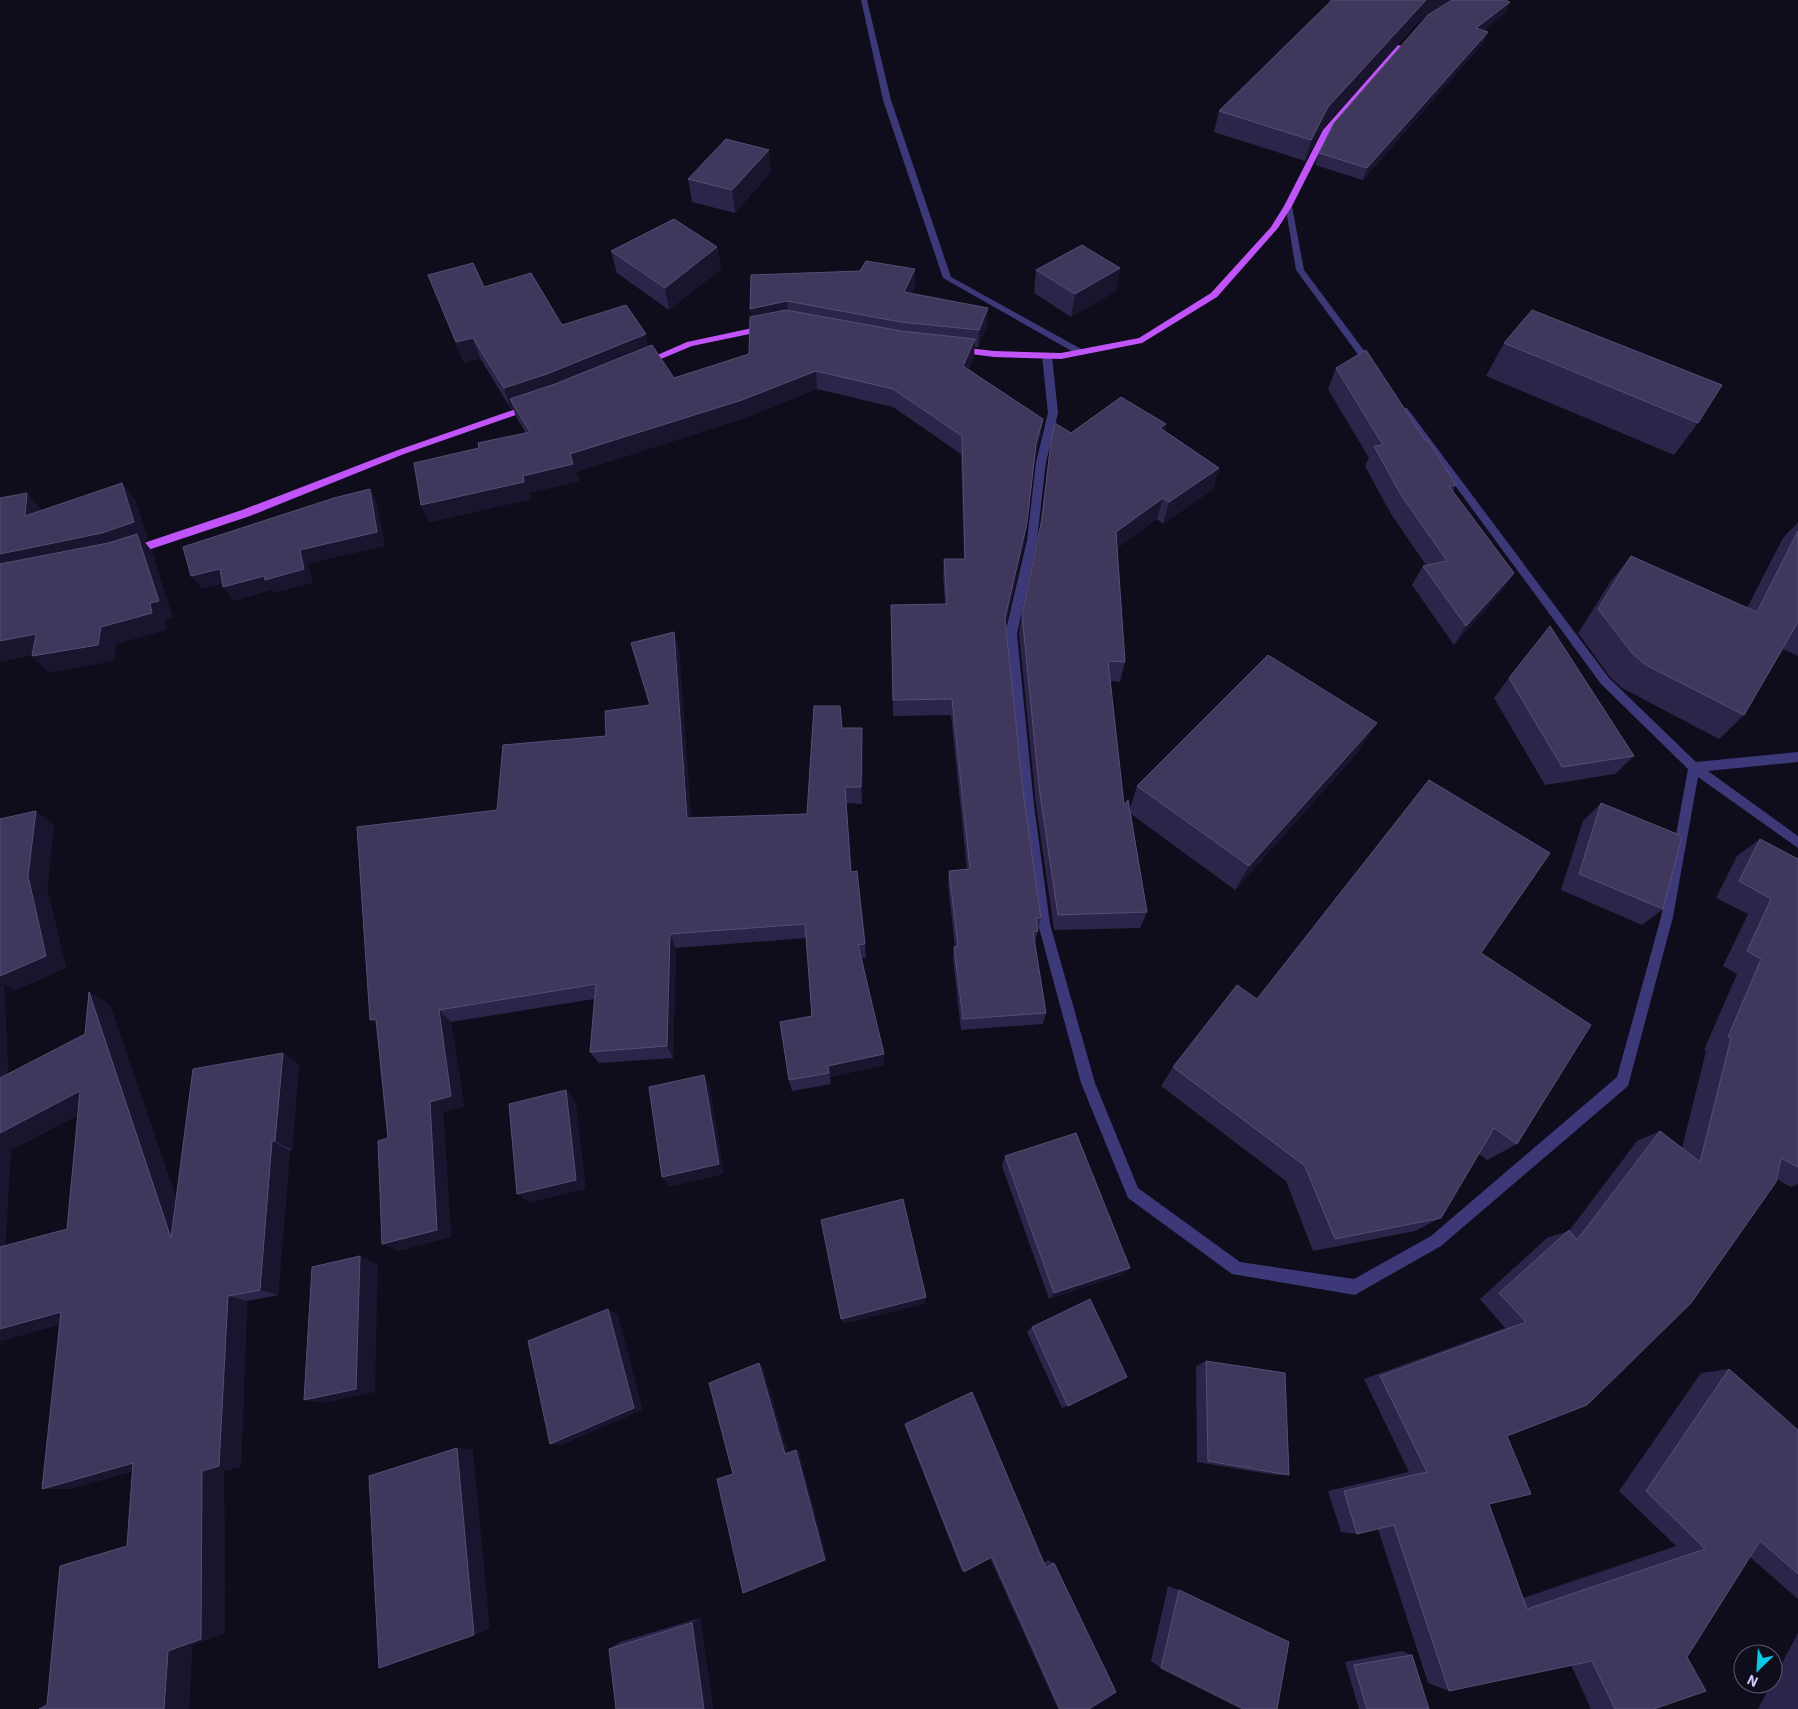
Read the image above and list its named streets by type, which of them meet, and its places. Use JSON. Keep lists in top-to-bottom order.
{
  "north": "bottom left"
}
